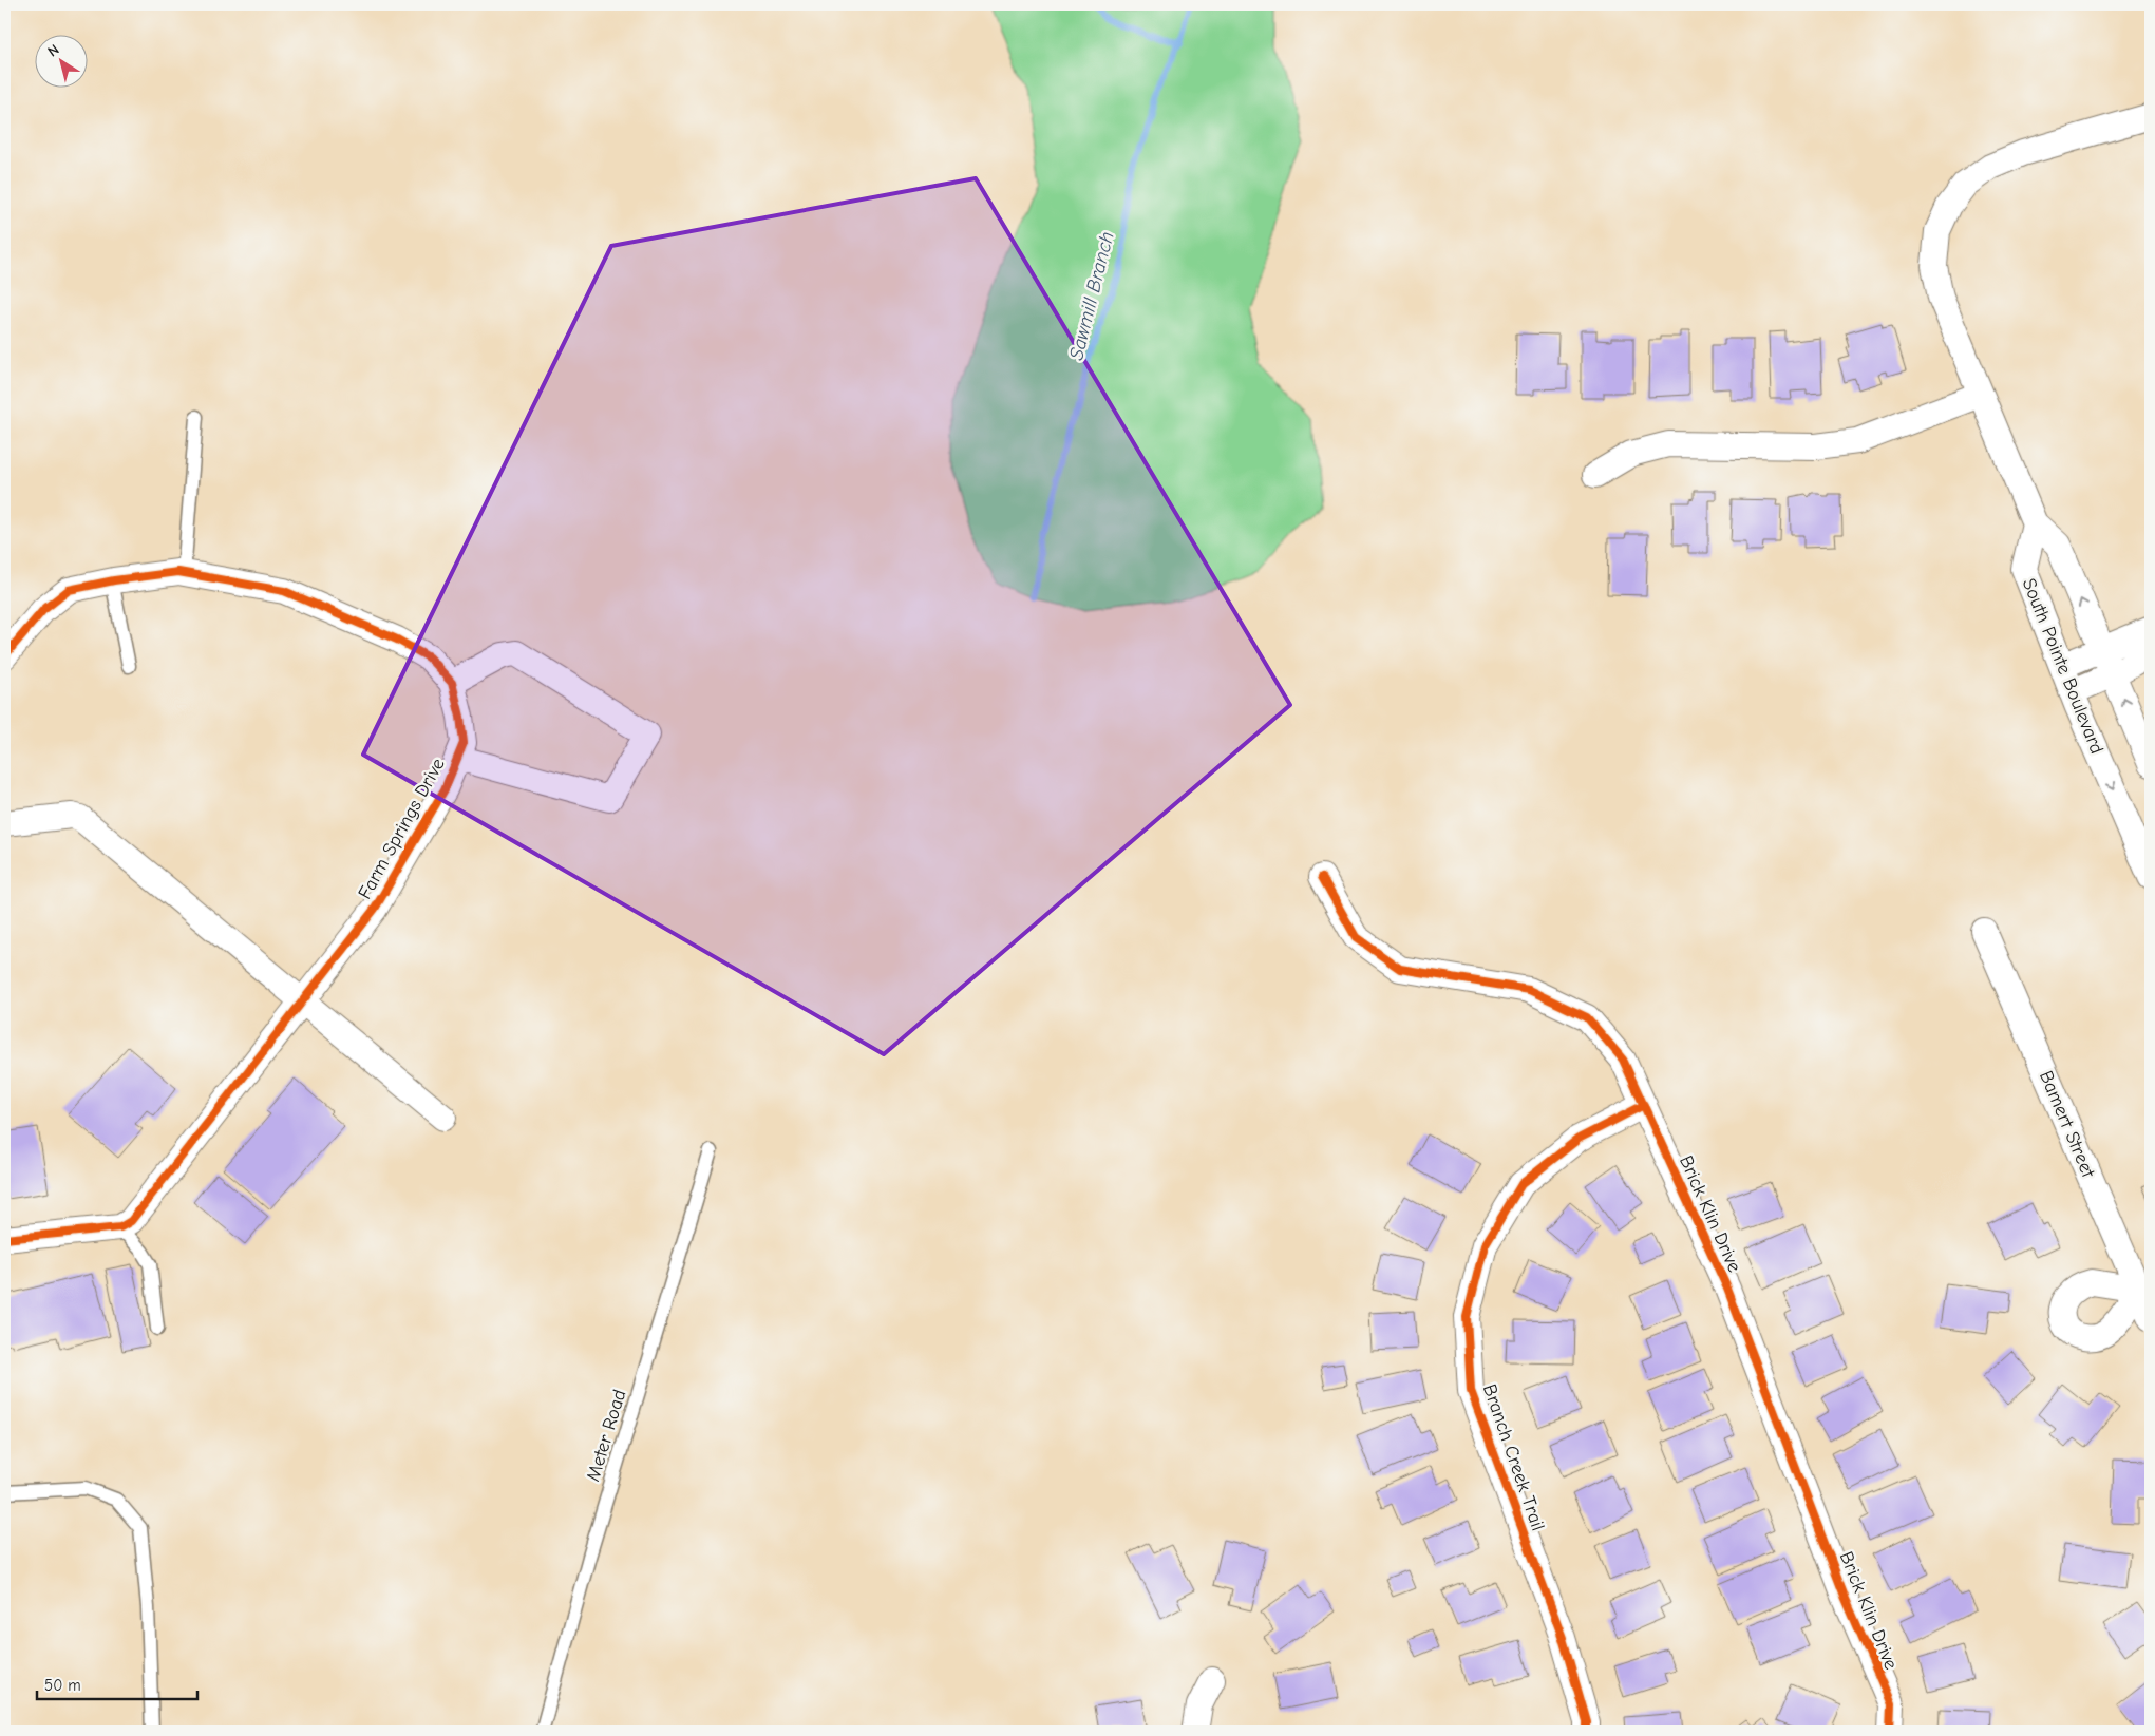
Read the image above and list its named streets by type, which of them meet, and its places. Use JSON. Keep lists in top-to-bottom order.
{
  "streets": {
    "street": [
      "South Pointe Boulevard",
      "Farm Springs Drive",
      "Bamert Street",
      "Brick Klin Drive",
      "Branch Creek Trail"
    ],
    "lane": ["Meter Road"]
  },
  "crossings": [
    ["Brick Klin Drive", "Branch Creek Trail"]
  ],
  "water": ["Sawmill Branch"],
  "scale_bar": "50 m",
  "north": "top left"
}
